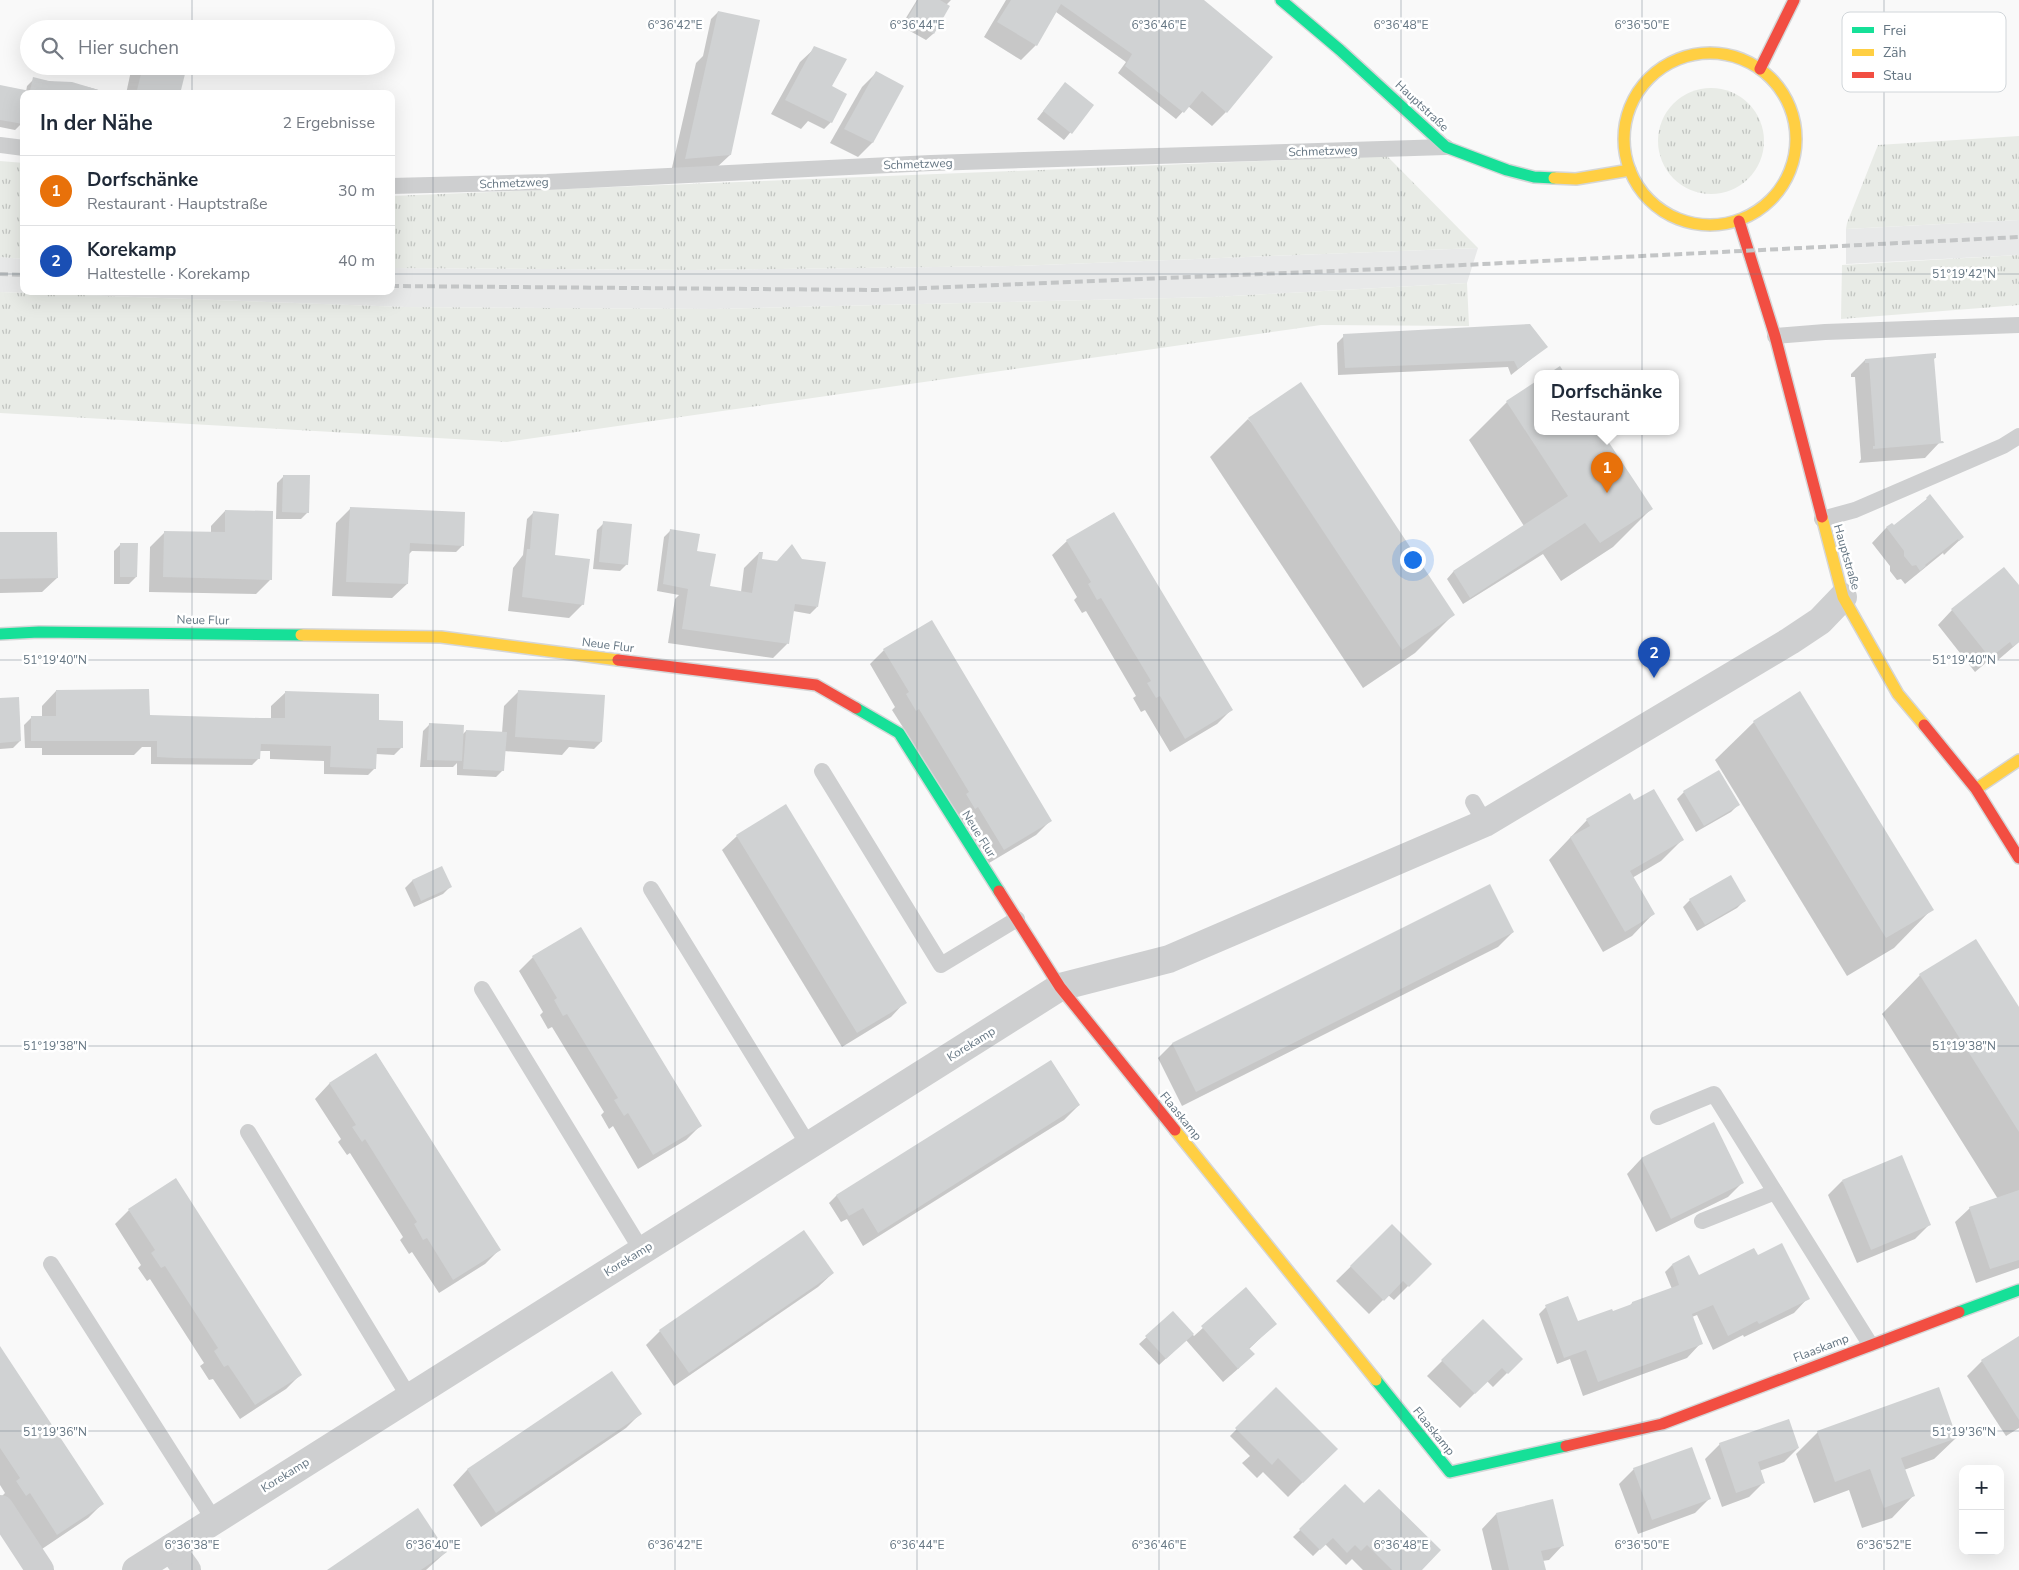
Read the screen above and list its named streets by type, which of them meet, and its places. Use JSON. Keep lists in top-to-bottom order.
{
  "streets": {
    "street": [
      "Hauptstraße",
      "Neue Flur",
      "Korekamp",
      "Flaaskamp"
    ],
    "lane": ["Schmetzweg"]
  },
  "crossings": [
    ["Hauptstraße", "Schmetzweg"],
    ["Hauptstraße", "Korekamp"],
    ["Neue Flur", "Korekamp"],
    ["Neue Flur", "Flaaskamp"],
    ["Korekamp", "Flaaskamp"]
  ],
  "legend": ["Frei", "Zäh", "Stau"],
  "page": {
    "search": "Hier suchen",
    "heading": ["In der Nähe", "2 Ergebnisse"],
    "list": [
      {
        "mark": "1",
        "name": "Dorfschänke",
        "note": "Restaurant · Hauptstraße",
        "value": "30 m"
      },
      {
        "mark": "2",
        "name": "Korekamp",
        "note": "Haltestelle · Korekamp",
        "value": "40 m"
      }
    ],
    "popup": ["Dorfschänke", "Restaurant"],
    "pins": ["1", "2"],
    "map_buttons": ["+", "−"]
  },
  "coordinates": [
    "6°36'42\"E",
    "6°36'44\"E",
    "6°36'46\"E",
    "6°36'48\"E",
    "6°36'50\"E",
    "51°19'42\"N",
    "51°19'40\"N",
    "51°19'38\"N",
    "51°19'36\"N",
    "6°36'38\"E",
    "6°36'40\"E",
    "6°36'52\"E"
  ]
}
